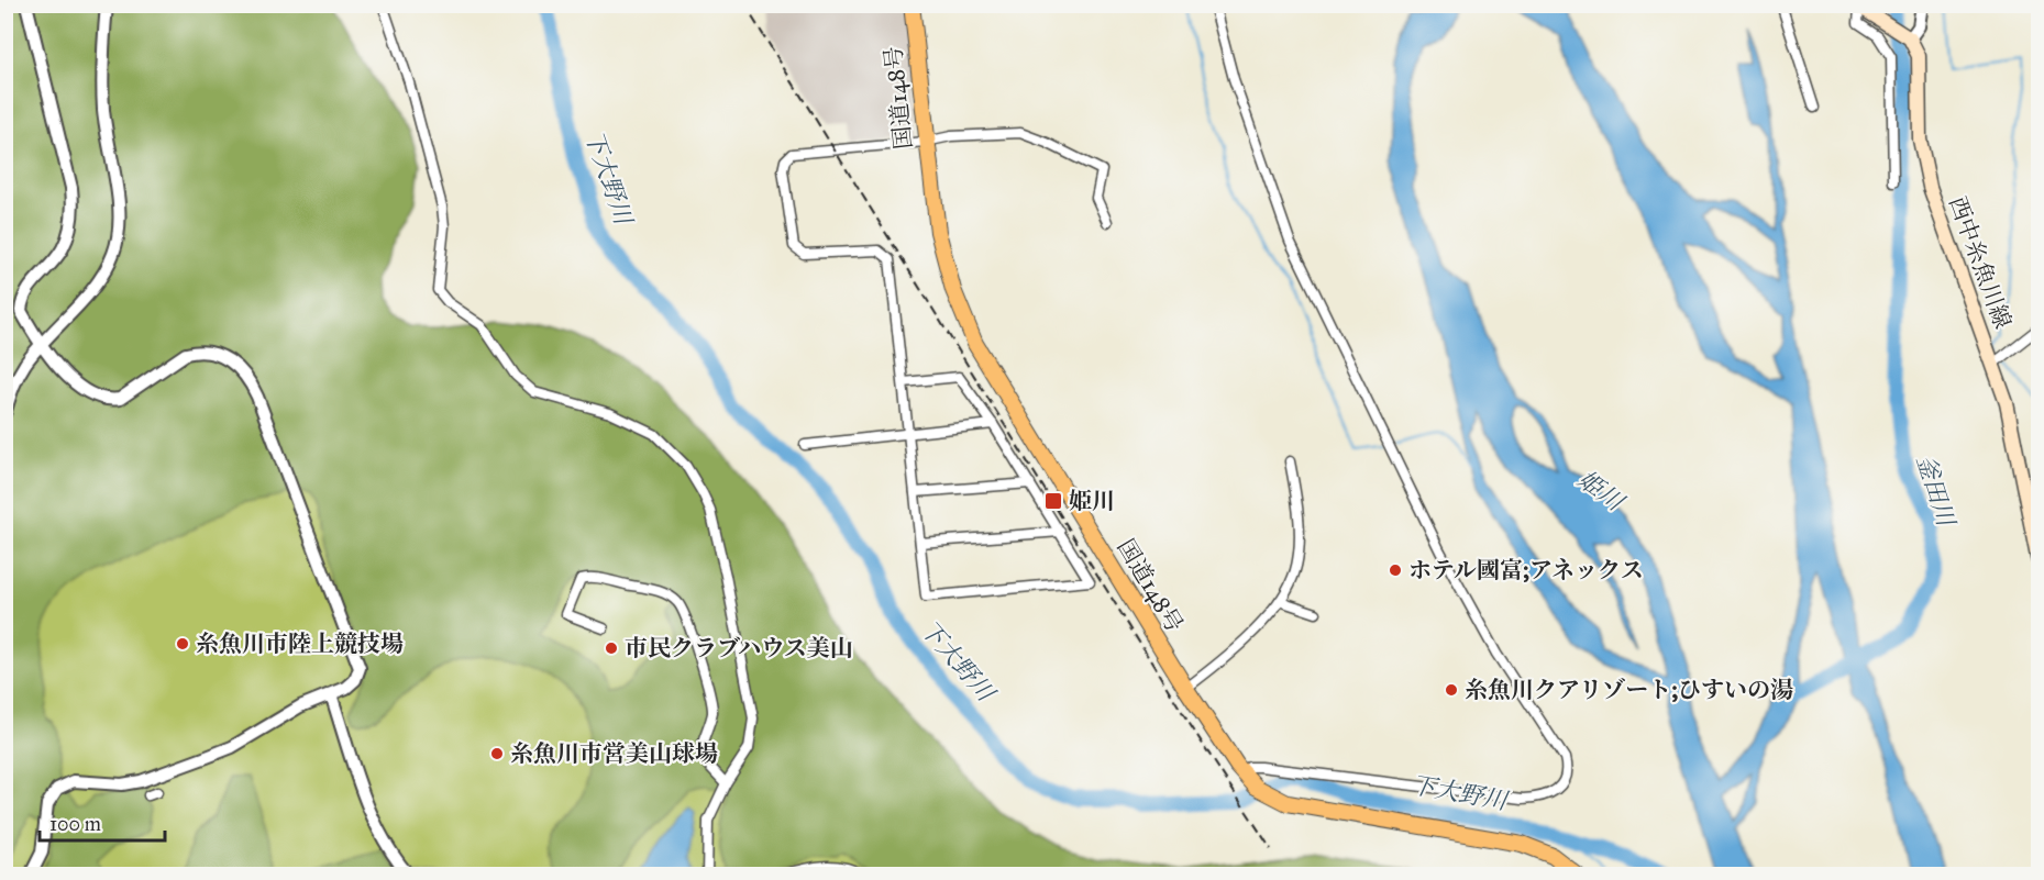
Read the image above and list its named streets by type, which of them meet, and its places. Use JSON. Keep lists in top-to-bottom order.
{
  "streets": {
    "highway": ["国道148号"],
    "main road": ["西中糸魚川線"]
  },
  "water": ["下大野川", "姫川", "釜田川"],
  "places": {
    "transit": ["姫川"],
    "other": [
      "ホテル國富;アネックス",
      "糸魚川市陸上競技場",
      "市民クラブハウス美山",
      "糸魚川クアリゾート;ひすいの湯",
      "糸魚川市営美山球場"
    ]
  },
  "scale_bar": "100 m"
}
